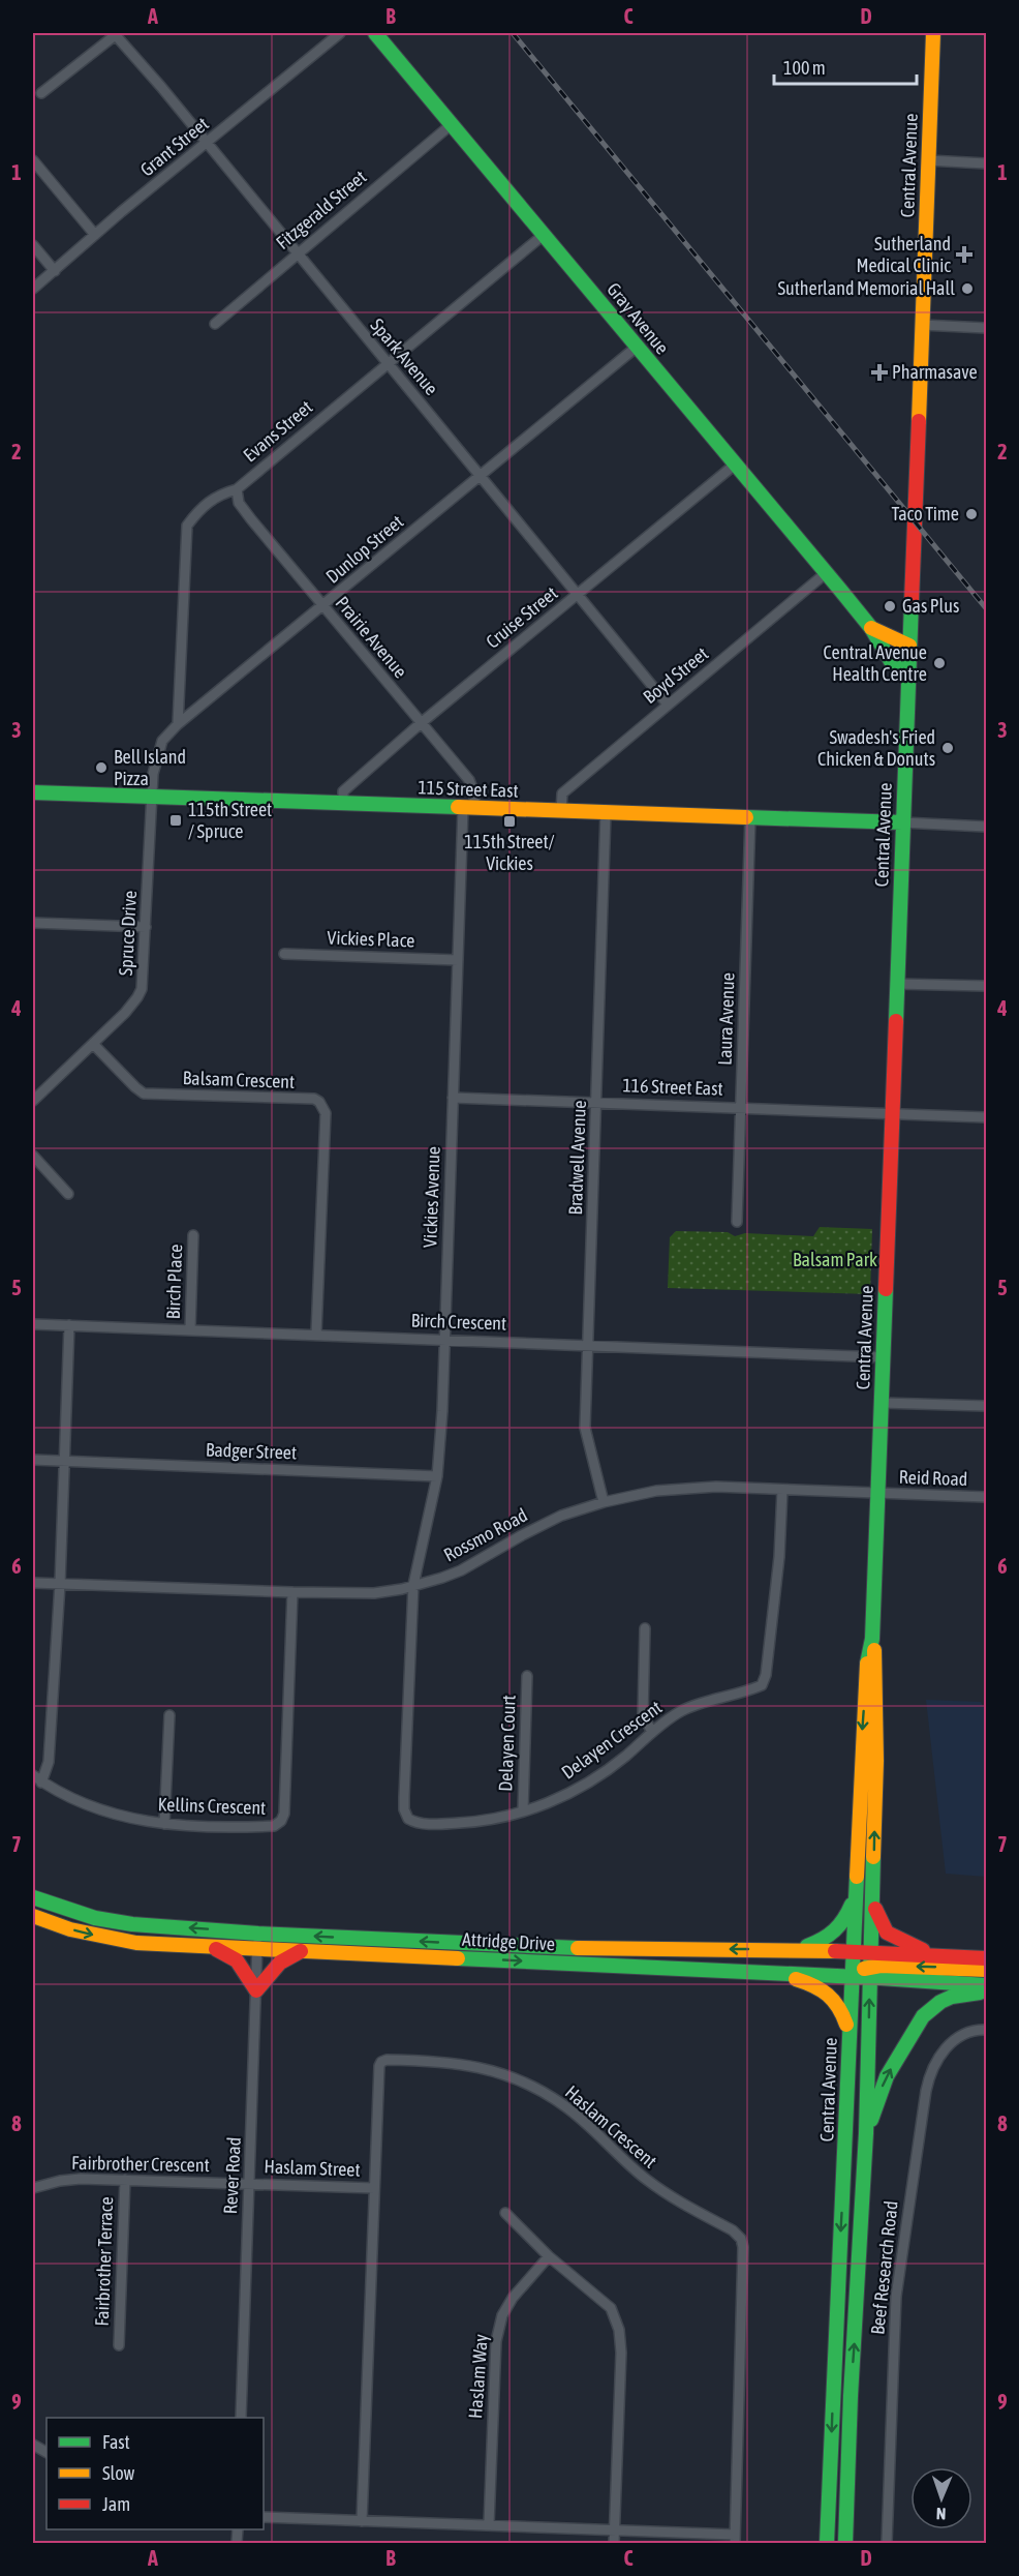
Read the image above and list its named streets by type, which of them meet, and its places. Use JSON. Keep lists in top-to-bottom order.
{
  "streets": {
    "main road": [
      "Central Avenue",
      "Gray Avenue",
      "115 Street East",
      "Attridge Drive"
    ],
    "street": [
      "Grant Street",
      "Fitzgerald Street",
      "Spark Avenue",
      "Evans Street",
      "Dunlop Street",
      "Cruise Street",
      "Prairie Avenue",
      "Boyd Street",
      "Spruce Drive",
      "Vickies Place",
      "Laura Avenue",
      "Balsam Crescent",
      "116 Street East",
      "Bradwell Avenue",
      "Vickies Avenue",
      "Birch Place",
      "Birch Crescent",
      "Badger Street",
      "Reid Road",
      "Rossmo Road",
      "Delayen Crescent",
      "Delayen Court",
      "Kellins Crescent",
      "Haslam Crescent",
      "Fairbrother Crescent",
      "Haslam Street",
      "Rever Road",
      "Fairbrother Terrace",
      "Beef Research Road",
      "Haslam Way"
    ]
  },
  "crossings": [
    ["Grant Street", "Spark Avenue"],
    ["Central Avenue", "Gray Avenue"],
    ["Central Avenue", "115 Street East"],
    ["Central Avenue", "116 Street East"],
    ["Central Avenue", "Birch Crescent"],
    ["Central Avenue", "Reid Road"],
    ["Central Avenue", "Rossmo Road"],
    ["Central Avenue", "Attridge Drive"],
    ["Fitzgerald Street", "Gray Avenue"],
    ["Fitzgerald Street", "Spark Avenue"],
    ["Gray Avenue", "Evans Street"],
    ["Gray Avenue", "Dunlop Street"],
    ["Gray Avenue", "Cruise Street"],
    ["Gray Avenue", "Boyd Street"],
    ["Spark Avenue", "Evans Street"],
    ["Spark Avenue", "Dunlop Street"],
    ["Spark Avenue", "Cruise Street"],
    ["Spark Avenue", "Boyd Street"],
    ["Evans Street", "Dunlop Street"],
    ["Evans Street", "Prairie Avenue"],
    ["Dunlop Street", "Prairie Avenue"],
    ["Dunlop Street", "115 Street East"],
    ["Dunlop Street", "Spruce Drive"],
    ["Cruise Street", "Prairie Avenue"],
    ["Cruise Street", "115 Street East"],
    ["Prairie Avenue", "115 Street East"],
    ["Prairie Avenue", "Vickies Avenue"],
    ["Boyd Street", "115 Street East"],
    ["115 Street East", "Spruce Drive"],
    ["115 Street East", "Laura Avenue"],
    ["115 Street East", "Bradwell Avenue"],
    ["115 Street East", "Vickies Avenue"],
    ["Spruce Drive", "Balsam Crescent"],
    ["Vickies Place", "Vickies Avenue"],
    ["Laura Avenue", "116 Street East"],
    ["Balsam Crescent", "Birch Crescent"],
    ["116 Street East", "Bradwell Avenue"],
    ["116 Street East", "Vickies Avenue"],
    ["Bradwell Avenue", "Birch Crescent"],
    ["Bradwell Avenue", "Rossmo Road"],
    ["Vickies Avenue", "Birch Crescent"],
    ["Vickies Avenue", "Badger Street"],
    ["Vickies Avenue", "Rossmo Road"],
    ["Vickies Avenue", "Delayen Crescent"],
    ["Birch Place", "Birch Crescent"],
    ["Reid Road", "Rossmo Road"],
    ["Rossmo Road", "Delayen Crescent"],
    ["Rossmo Road", "Kellins Crescent"],
    ["Delayen Crescent", "Delayen Court"],
    ["Attridge Drive", "Rever Road"],
    ["Haslam Crescent", "Haslam Street"],
    ["Haslam Crescent", "Haslam Way"],
    ["Fairbrother Crescent", "Haslam Street"],
    ["Fairbrother Crescent", "Rever Road"],
    ["Fairbrother Crescent", "Fairbrother Terrace"],
    ["Haslam Street", "Rever Road"]
  ],
  "parks": ["Balsam Park"],
  "places": {
    "health": ["Sutherland Medical Clinic", "Pharmasave"],
    "other": [
      "Sutherland Memorial Hall",
      "Taco Time",
      "Gas Plus",
      "Central Avenue Health Centre",
      "Swadesh's Fried Chicken & Donuts",
      "Bell Island Pizza"
    ],
    "transit": ["115th Street / Spruce", "115th Street/ Vickies"]
  },
  "legend": ["Fast", "Slow", "Jam"],
  "scale_bar": "100 m",
  "north": "bottom",
  "grid": {
    "columns": [
      "A",
      "B",
      "C",
      "D"
    ],
    "rows": [
      "1",
      "2",
      "3",
      "4",
      "5",
      "6",
      "7",
      "8",
      "9"
    ]
  }
}
